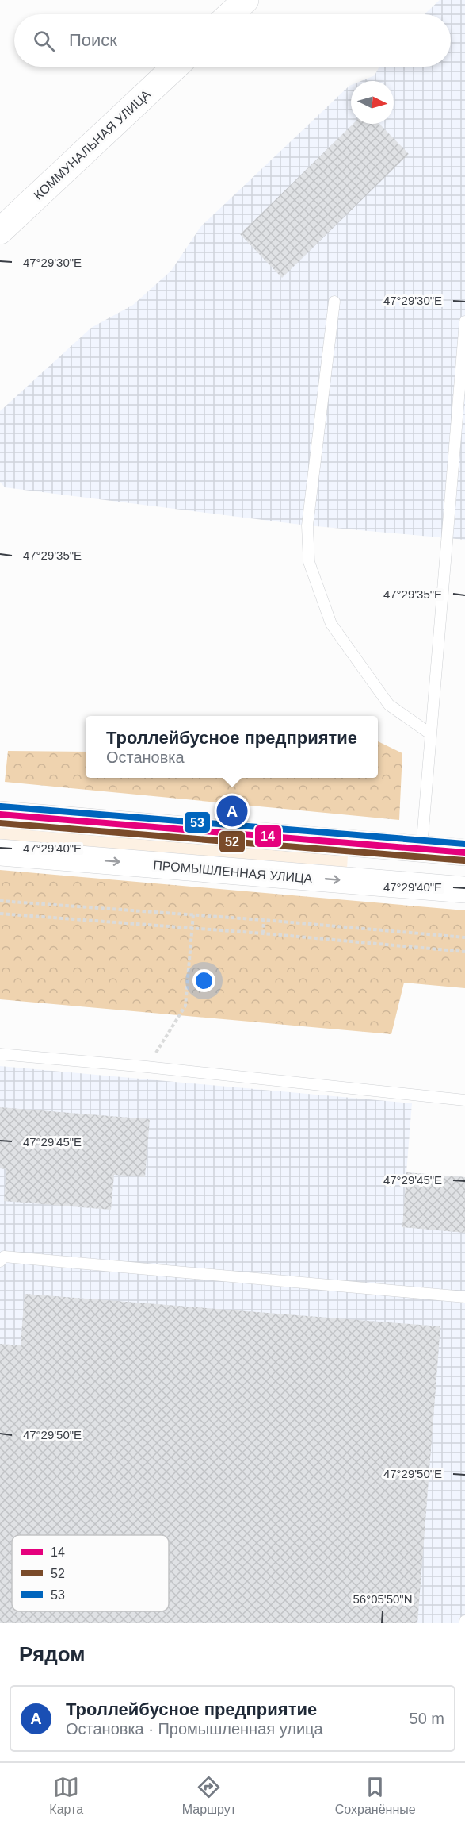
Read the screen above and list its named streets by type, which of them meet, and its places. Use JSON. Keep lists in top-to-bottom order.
{
  "streets": {
    "main road": ["КОММУНАЛЬНАЯ УЛИЦА", "ПРОМЫШЛЕННАЯ УЛИЦА"]
  },
  "lines": ["transit line 53", "transit line 14", "transit line 52"],
  "legend": ["14", "52", "53"],
  "north": "right",
  "page": {
    "search": "Поиск",
    "popup": ["Троллейбусное предприятие", "Остановка"],
    "pins": "A",
    "heading": "Рядом",
    "list": [
      {
        "mark": "A",
        "name": "Троллейбусное предприятие",
        "note": "Остановка · Промышленная улица",
        "value": "50 m"
      }
    ],
    "nav": ["Карта", "Маршрут", "Сохранённые"]
  },
  "coordinates": [
    "47°29'30\"E",
    "47°29'35\"E",
    "47°29'40\"E",
    "47°29'45\"E",
    "47°29'50\"E",
    "56°05'50\"N"
  ]
}
